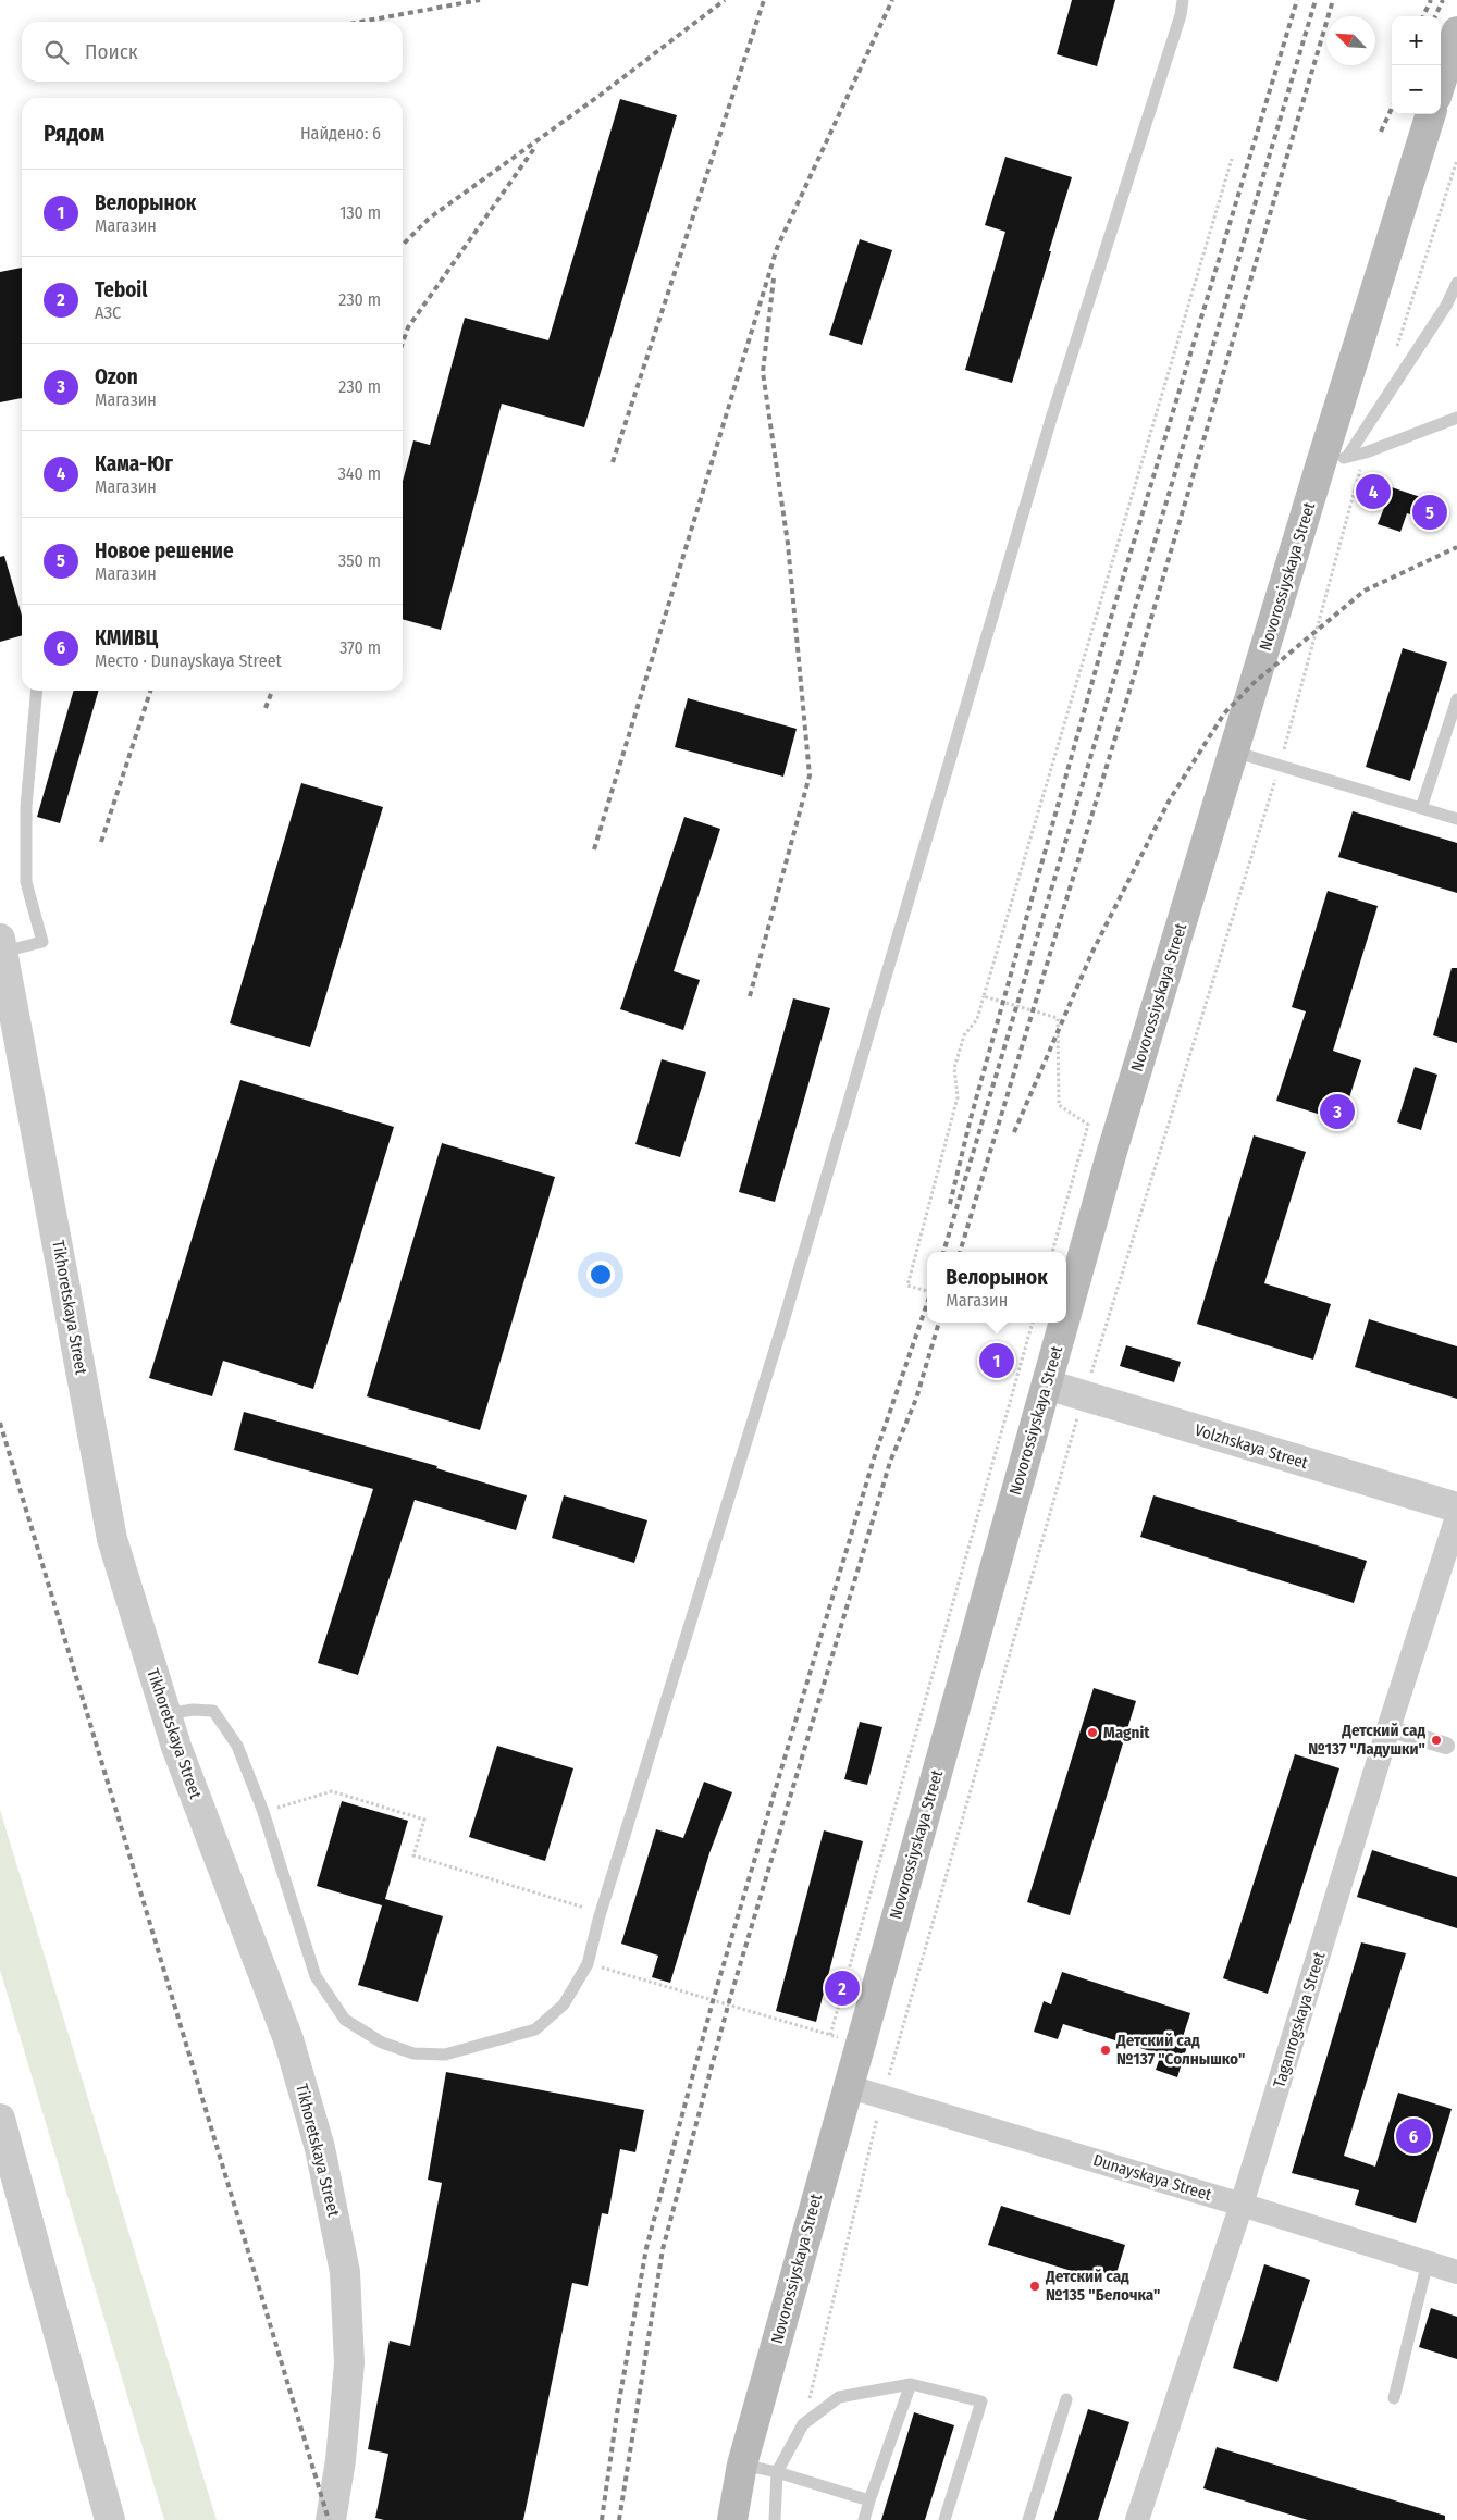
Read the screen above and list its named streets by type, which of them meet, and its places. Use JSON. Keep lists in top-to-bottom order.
{
  "streets": {
    "main road": ["Novorossiyskaya Street"],
    "street": [
      "Tikhoretskaya Street",
      "Volzhskaya Street",
      "Taganrogskaya Street",
      "Dunayskaya Street"
    ]
  },
  "crossings": [
    ["Novorossiyskaya Street", "Volzhskaya Street"],
    ["Novorossiyskaya Street", "Dunayskaya Street"],
    ["Taganrogskaya Street", "Dunayskaya Street"]
  ],
  "places": [
    "Magnit",
    "Детский сад №137 \"Ладушки\"",
    "Детский сад №137 \"Солнышко\"",
    "Детский сад №135 \"Белочка\""
  ],
  "north": "top left",
  "page": {
    "map_buttons": ["+", "−"],
    "search": "Поиск",
    "heading": ["Рядом", "Найдено: 6"],
    "list": [
      {
        "mark": "1",
        "name": "Велорынок",
        "note": "Магазин",
        "value": "130 m"
      },
      {
        "mark": "2",
        "name": "Teboil",
        "note": "АЗС",
        "value": "230 m"
      },
      {
        "mark": "3",
        "name": "Ozon",
        "note": "Магазин",
        "value": "230 m"
      },
      {
        "mark": "4",
        "name": "Кама-Юг",
        "note": "Магазин",
        "value": "340 m"
      },
      {
        "mark": "5",
        "name": "Новое решение",
        "note": "Магазин",
        "value": "350 m"
      },
      {
        "mark": "6",
        "name": "КМИВЦ",
        "note": "Место · Dunayskaya Street",
        "value": "370 m"
      }
    ],
    "pins": [
      "4",
      "5",
      "3",
      "1",
      "2",
      "6"
    ],
    "popup": ["Велорынок", "Магазин"]
  }
}
